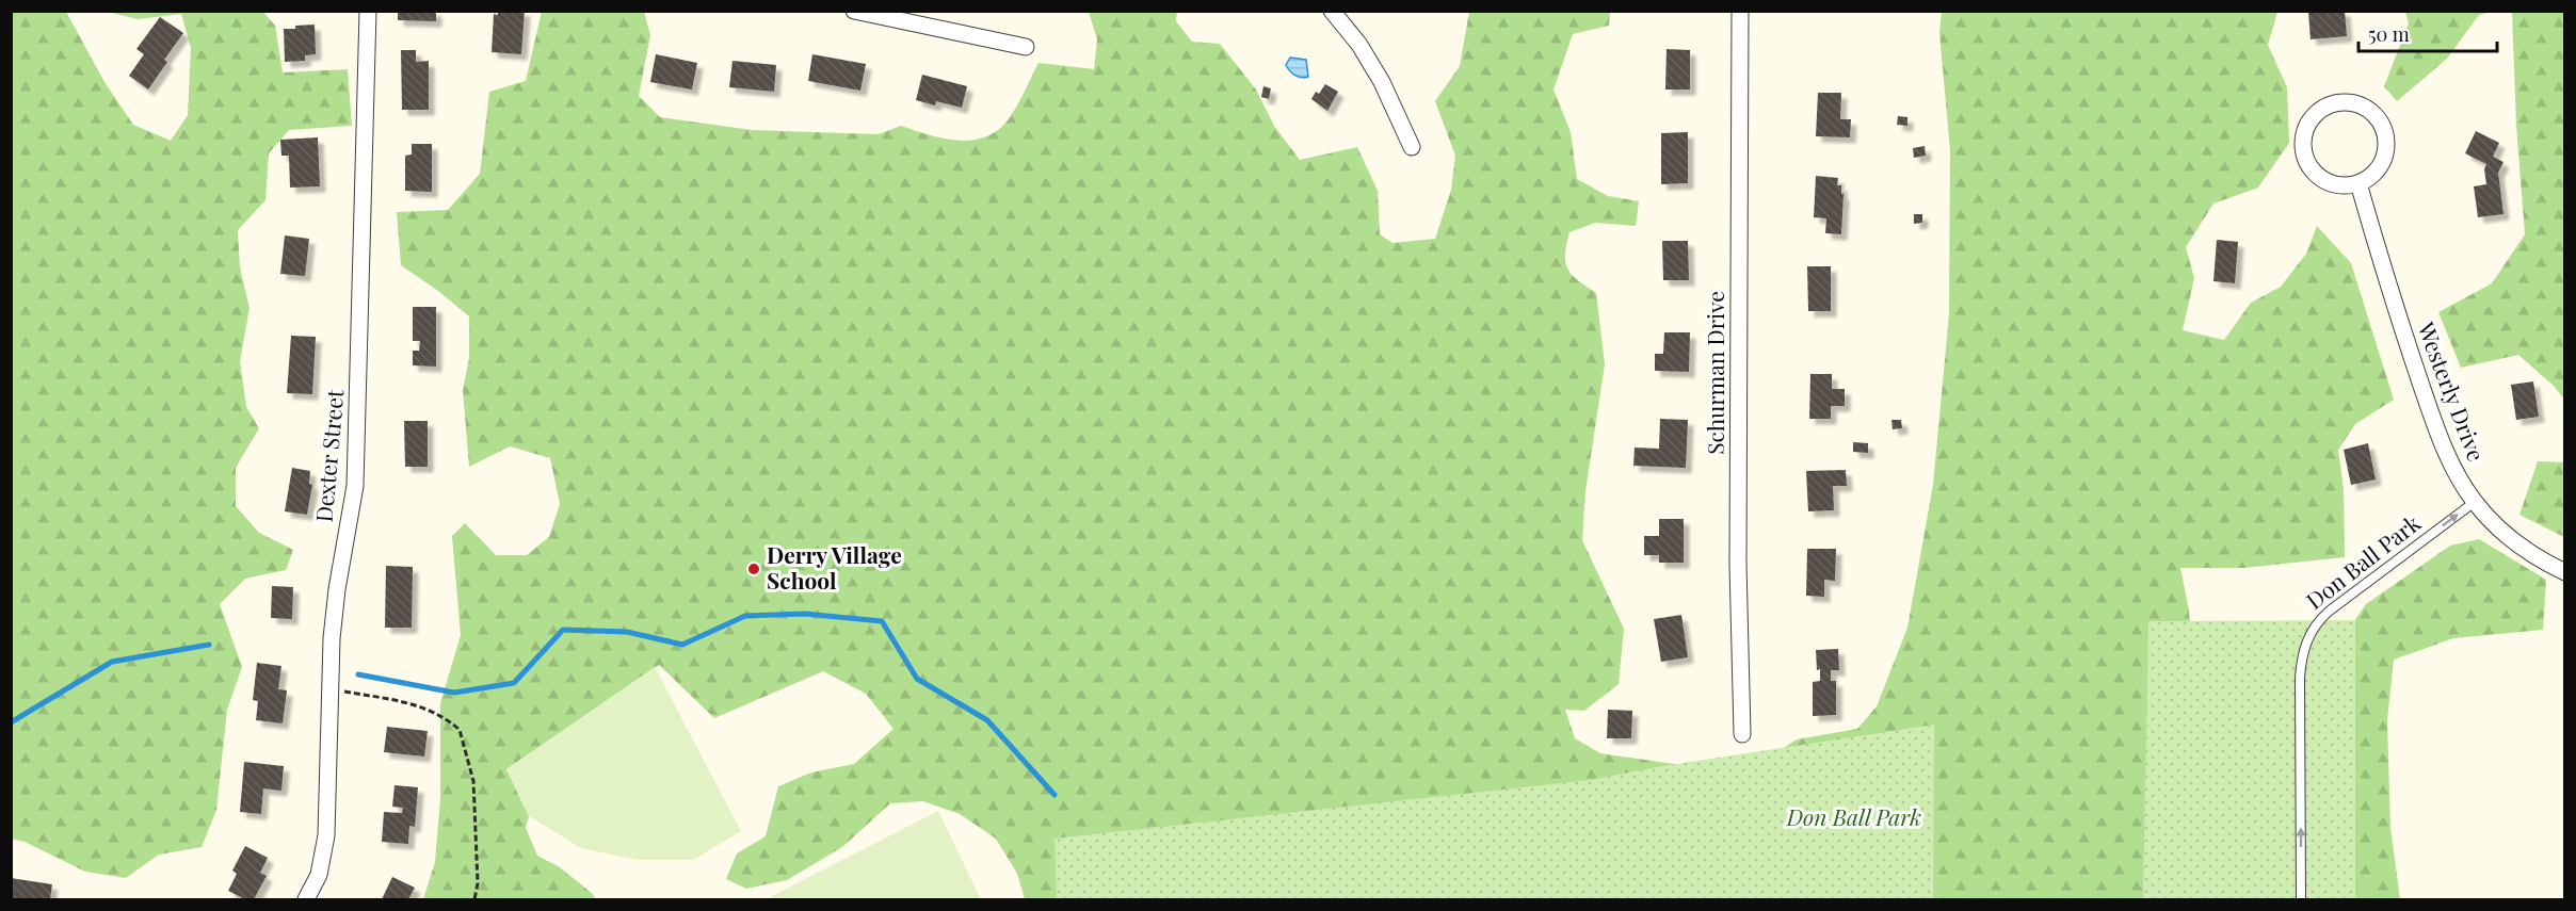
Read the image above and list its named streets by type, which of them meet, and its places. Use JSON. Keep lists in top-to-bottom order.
{
  "streets": {
    "street": ["Schurman Drive", "Westerly Drive", "Dexter Street"],
    "lane": ["Don Ball Park"]
  },
  "crossings": [
    ["Westerly Drive", "Don Ball Park"]
  ],
  "one_way": ["Don Ball Park"],
  "parks": ["Don Ball Park"],
  "places": ["Derry Village School"],
  "scale_bar": "50 m"
}
